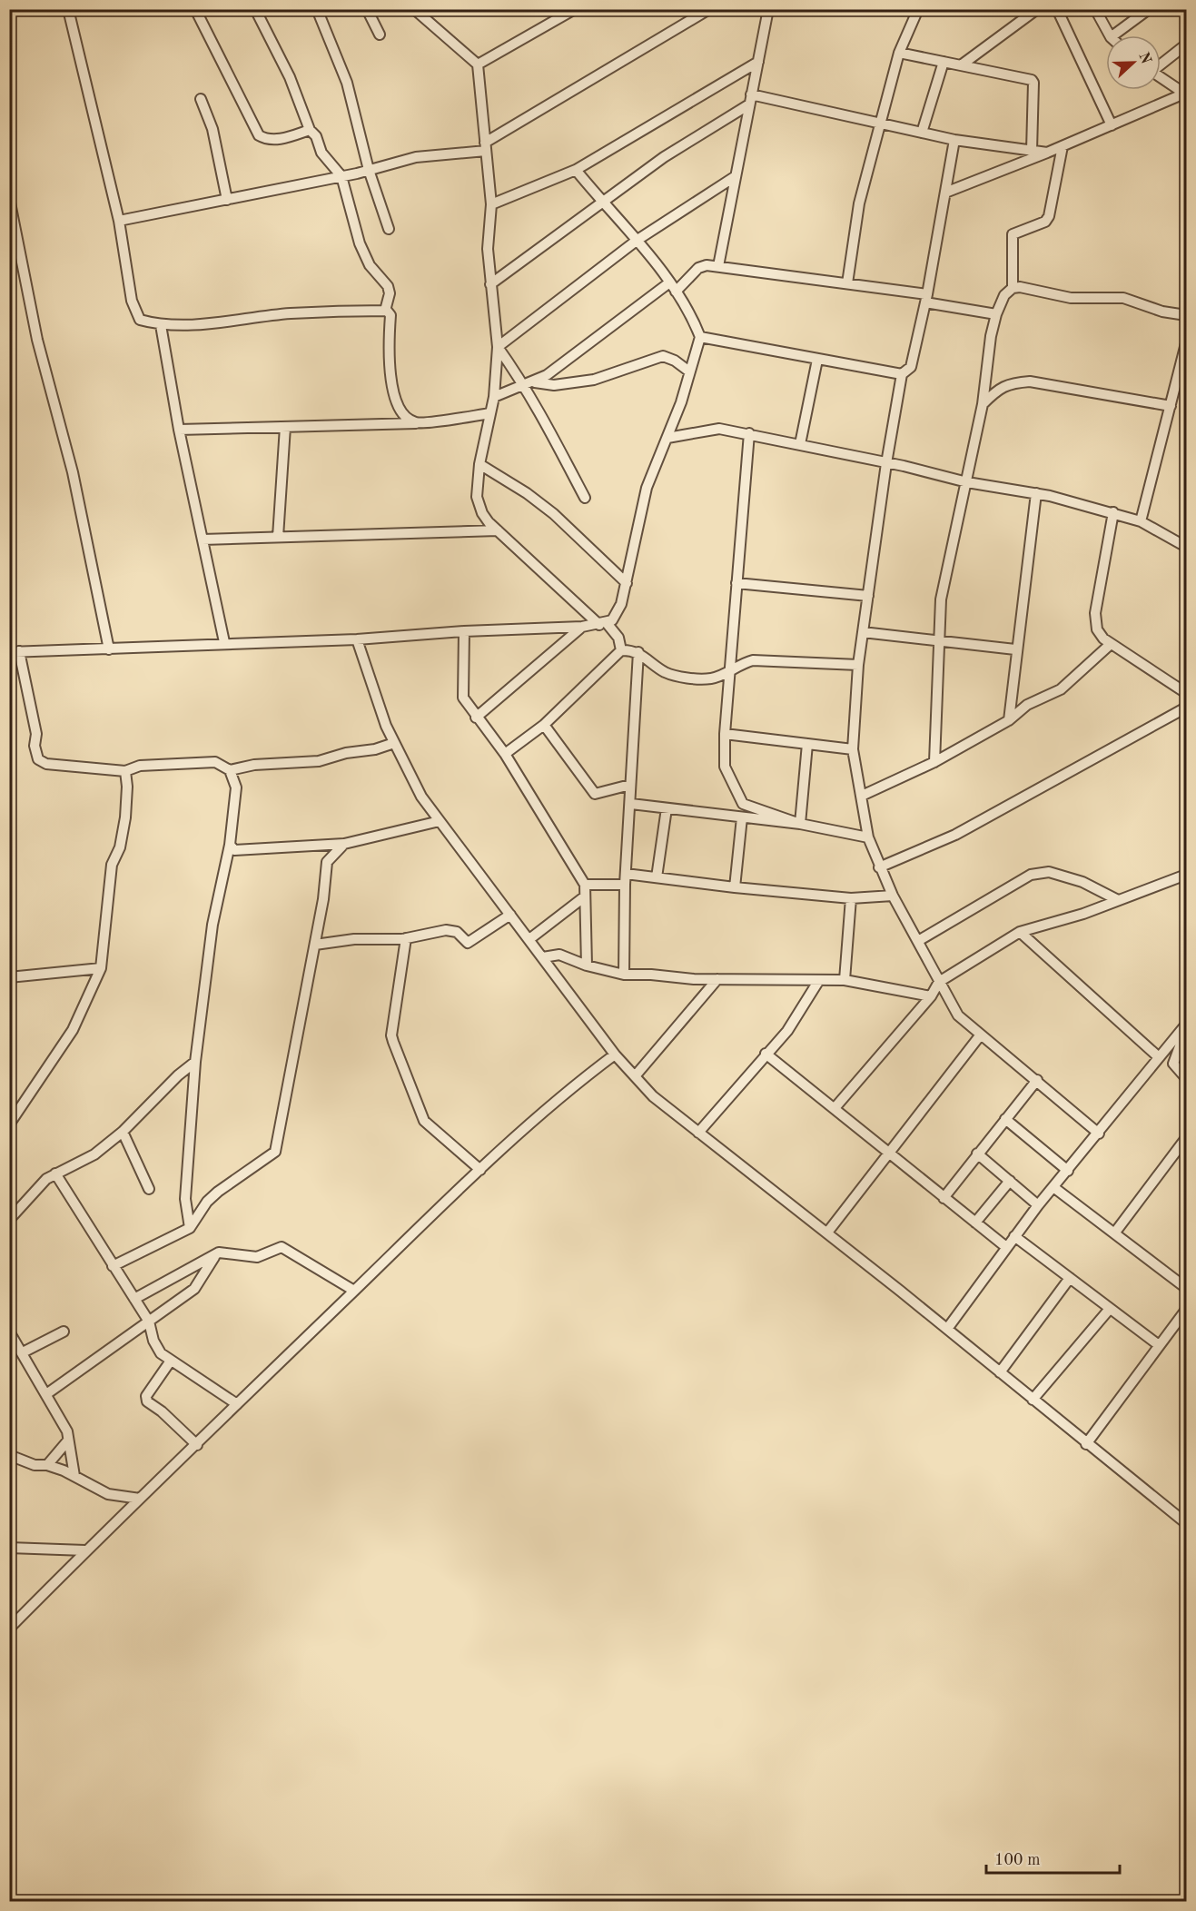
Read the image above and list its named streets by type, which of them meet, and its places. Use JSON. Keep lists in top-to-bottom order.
{
  "scale_bar": "100 m",
  "north": "right"
}
